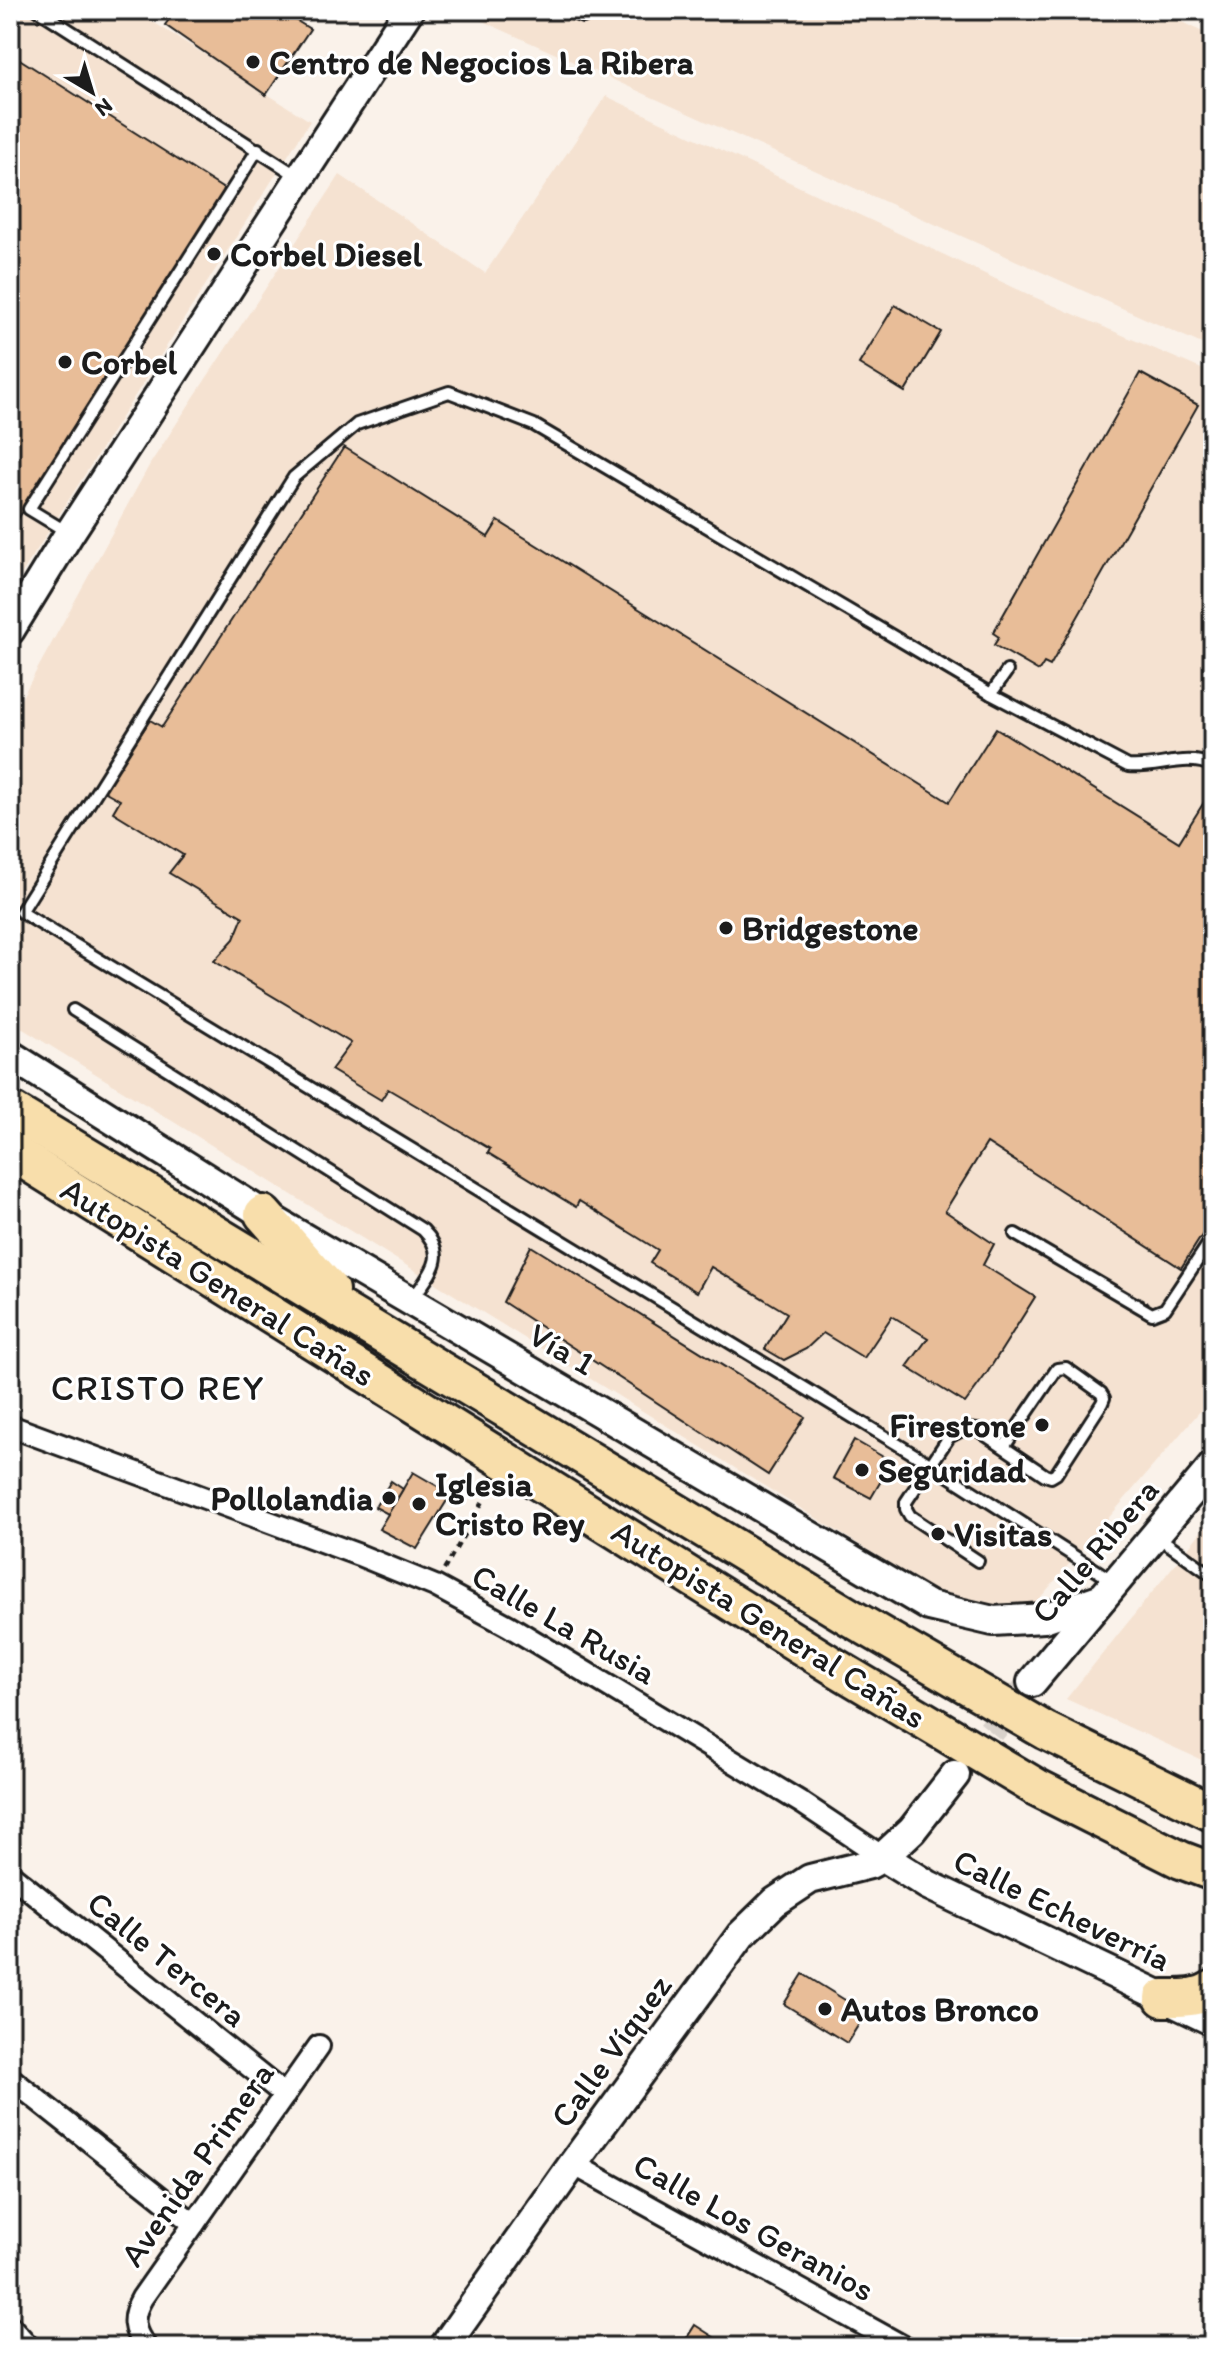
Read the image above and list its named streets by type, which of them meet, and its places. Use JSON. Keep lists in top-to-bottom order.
{
  "streets": {
    "highway": ["Autopista General Cañas"],
    "street": [
      "Vía 1",
      "Calle Ribera",
      "Calle La Rusia",
      "Calle Echeverría",
      "Calle Tercera",
      "Calle Víquez",
      "Avenida Primera",
      "Calle Los Geranios"
    ]
  },
  "crossings": [
    ["Vía 1", "Calle Ribera"],
    ["Calle La Rusia", "Calle Echeverría"],
    ["Calle La Rusia", "Calle Víquez"],
    ["Calle Echeverría", "Calle Víquez"],
    ["Calle Tercera", "Avenida Primera"],
    ["Calle Víquez", "Calle Los Geranios"]
  ],
  "districts": ["CRISTO REY"],
  "places": [
    "Centro de Negocios La Ribera",
    "Corbel Diesel",
    "Corbel",
    "Bridgestone",
    "Firestone",
    "Seguridad",
    "Pollolandia",
    "Iglesia Cristo Rey",
    "Visitas",
    "Autos Bronco"
  ],
  "north": "bottom right"
}
